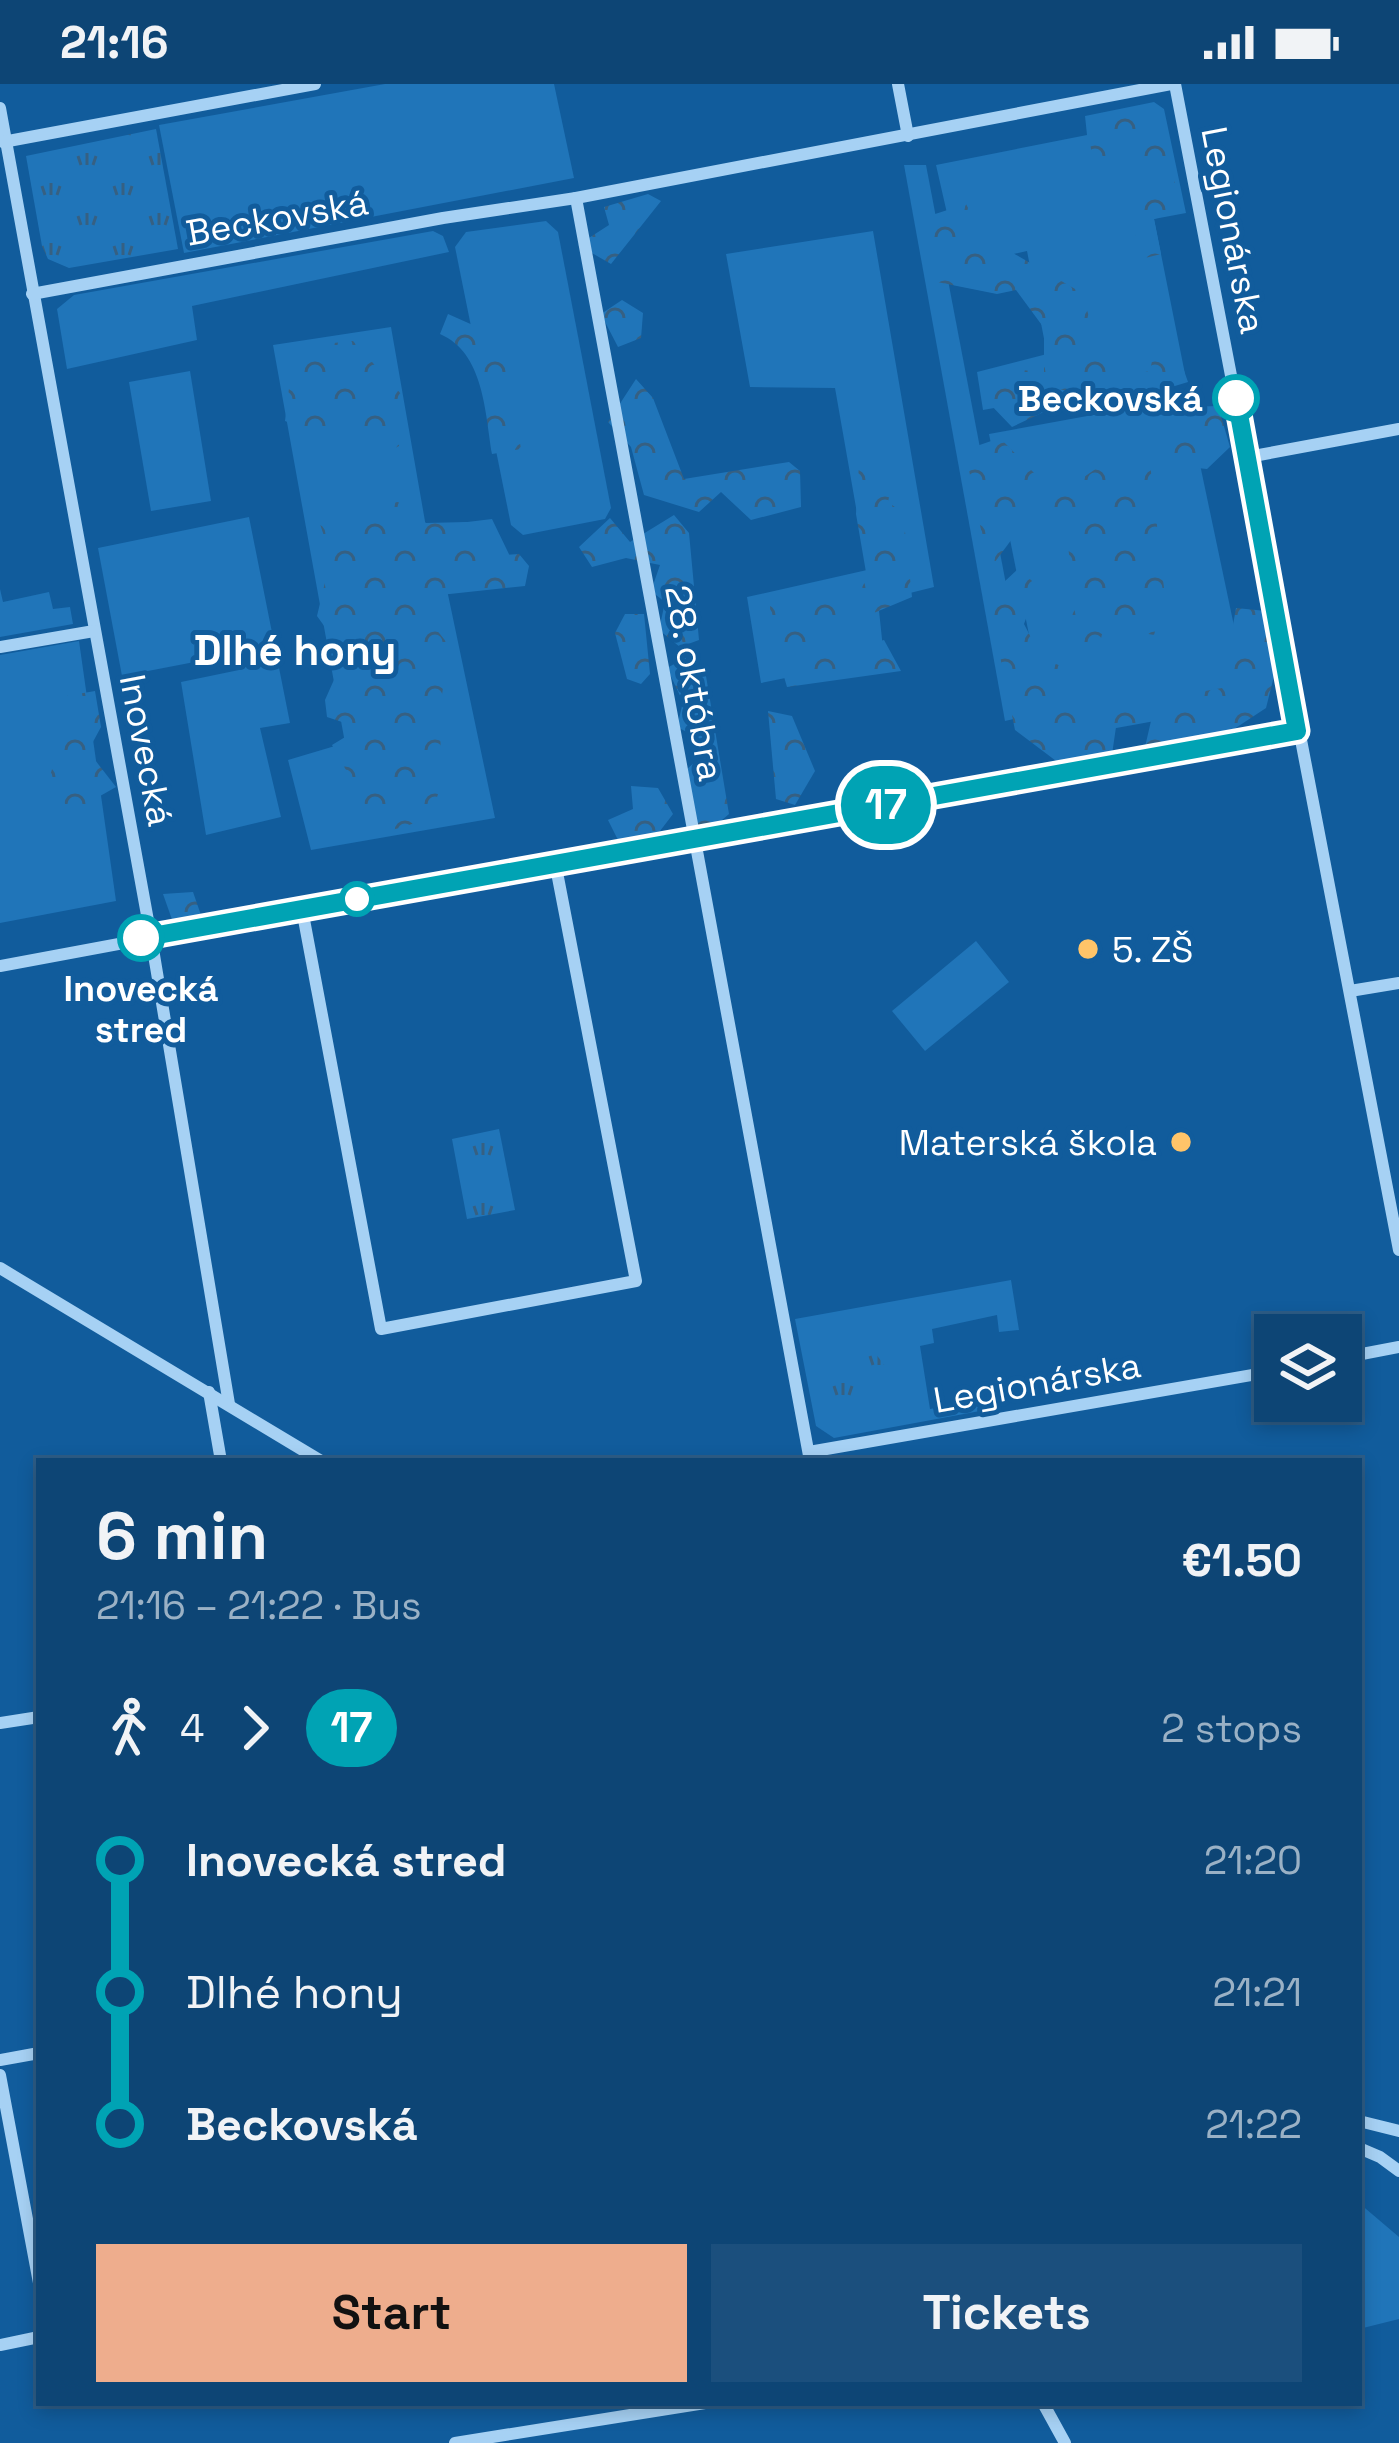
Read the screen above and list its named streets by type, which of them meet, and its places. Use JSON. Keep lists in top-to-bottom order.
{
  "streets": {
    "street": [
      "Beckovská",
      "Legionárska",
      "28. októbra",
      "Inovecká"
    ]
  },
  "crossings": [
    ["Beckovská", "Legionárska"],
    ["Beckovská", "28. októbra"],
    ["Beckovská", "Inovecká"],
    ["Legionárska", "28. októbra"]
  ],
  "districts": ["Dlhé hony"],
  "places": [
    "Beckovská",
    "Inovecká stred",
    "5. ZŠ",
    "Materská škola"
  ],
  "lines": ["bus line 17"],
  "page": {
    "status": "21:16",
    "on_map": "17",
    "heading": ["6 min", "21:16 – 21:22 · Bus", "€1.50"],
    "legs": ["4", "17", "2 stops"],
    "list": [
      {
        "name": "Inovecká stred",
        "value": "21:20"
      },
      {
        "name": "Dlhé hony",
        "value": "21:21"
      },
      {
        "name": "Beckovská",
        "value": "21:22"
      }
    ],
    "buttons": ["Start", "Tickets"]
  }
}
